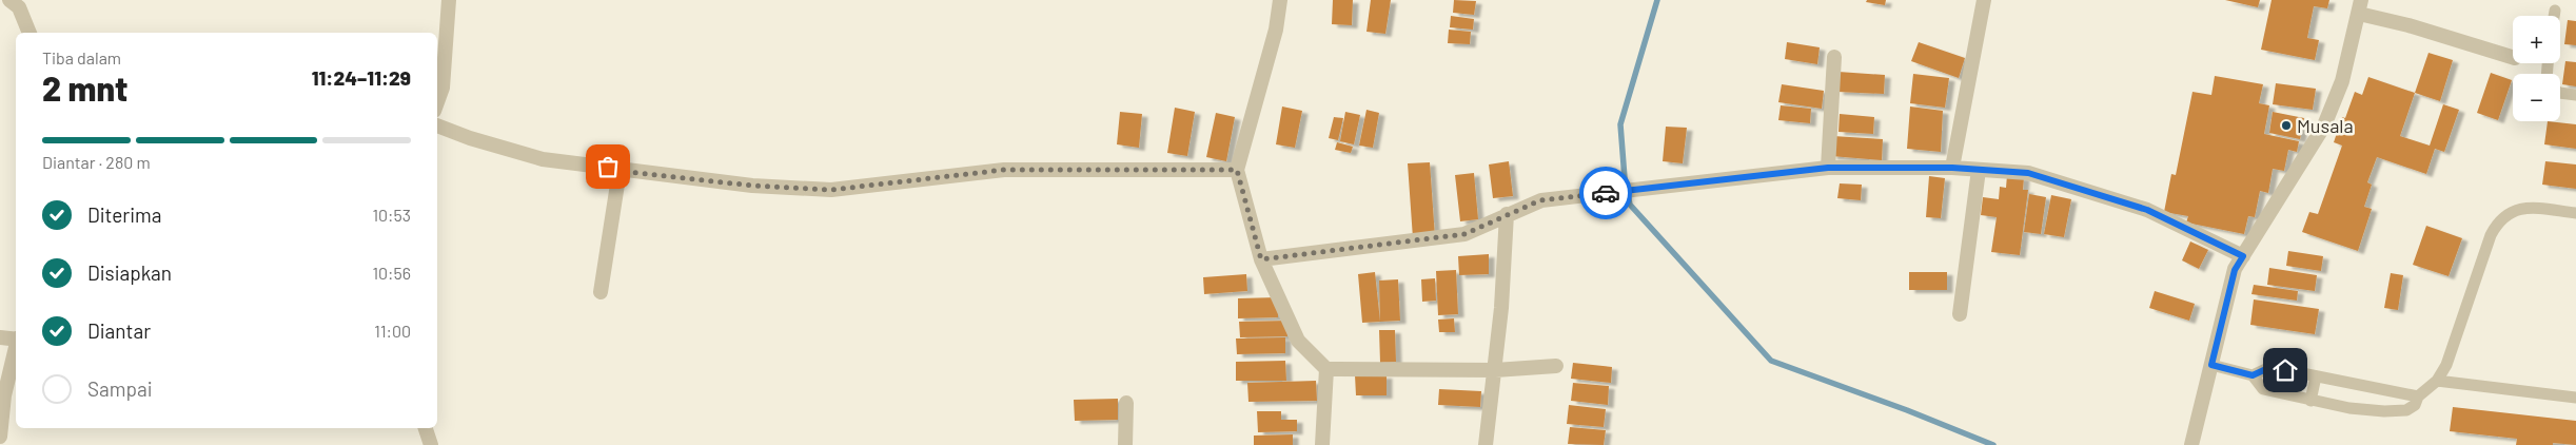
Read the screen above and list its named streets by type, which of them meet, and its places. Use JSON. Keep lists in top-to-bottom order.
{
  "places": ["Musala"],
  "page": {
    "map_buttons": ["+", "−"],
    "heading": ["2 mnt", "Tiba dalam", "11:24–11:29"],
    "bar": "Diantar · 280 m",
    "list": [
      ["Diterima", "10:53"],
      ["Disiapkan", "10:56"],
      ["Diantar", "11:00"],
      "Sampai"
    ]
  }
}
